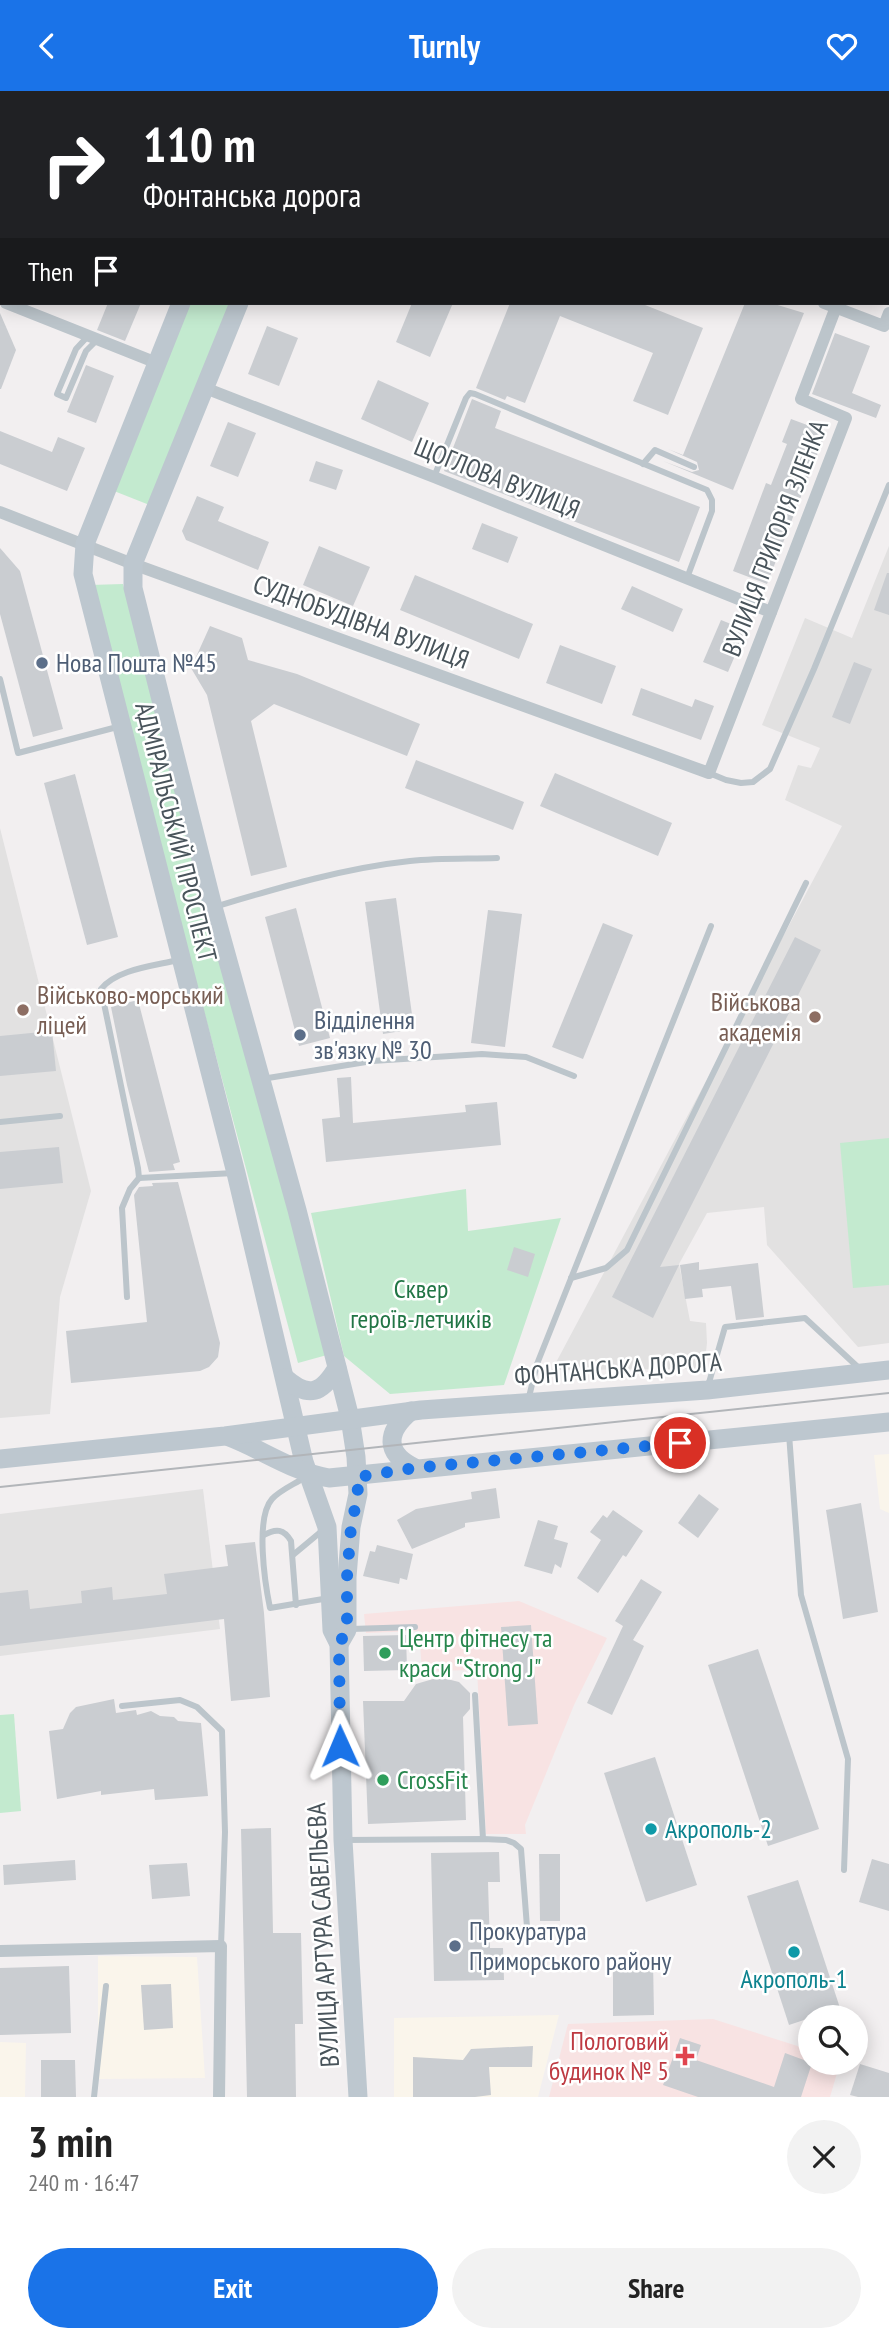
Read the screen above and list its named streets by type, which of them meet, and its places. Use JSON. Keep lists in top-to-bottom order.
{
  "streets": {
    "main road": ["АДМІРАЛЬСЬКИЙ ПРОСПЕКТ", "ФОНТАНСЬКА ДОРОГА", "ВУЛИЦЯ АРТУРА САВЕЛЬЄВА"],
    "street": ["ЩОГЛОВА ВУЛИЦЯ", "ВУЛИЦЯ ГРИГОРІЯ ЗЛЕНКА", "СУДНОБУДІВНА ВУЛИЦЯ"]
  },
  "crossings": [
    ["ЩОГЛОВА ВУЛИЦЯ", "ВУЛИЦЯ ГРИГОРІЯ ЗЛЕНКА"],
    ["ЩОГЛОВА ВУЛИЦЯ", "АДМІРАЛЬСЬКИЙ ПРОСПЕКТ"],
    ["ВУЛИЦЯ ГРИГОРІЯ ЗЛЕНКА", "СУДНОБУДІВНА ВУЛИЦЯ"],
    ["СУДНОБУДІВНА ВУЛИЦЯ", "АДМІРАЛЬСЬКИЙ ПРОСПЕКТ"],
    ["АДМІРАЛЬСЬКИЙ ПРОСПЕКТ", "ФОНТАНСЬКА ДОРОГА"],
    ["АДМІРАЛЬСЬКИЙ ПРОСПЕКТ", "ВУЛИЦЯ АРТУРА САВЕЛЬЄВА"]
  ],
  "parks": ["Сквер героїв-летчиків"],
  "places": {
    "other": [
      "Нова Пошта №45",
      "Військово-морський ліцей",
      "Військова академія",
      "Відділення зв'язку № 30",
      "Центр фітнесу та краси \"Strong J\"",
      "CrossFit",
      "Акрополь-2",
      "Прокуратура Приморського району",
      "Акрополь-1"
    ],
    "health": ["Пологовий будинок № 5"]
  },
  "page": {
    "header": "Turnly",
    "turn": ["110 m", "Фонтанська дорога"],
    "then": "Then",
    "heading": ["3 min", "240 m · 16:47"],
    "buttons": ["Exit", "Share"]
  }
}
